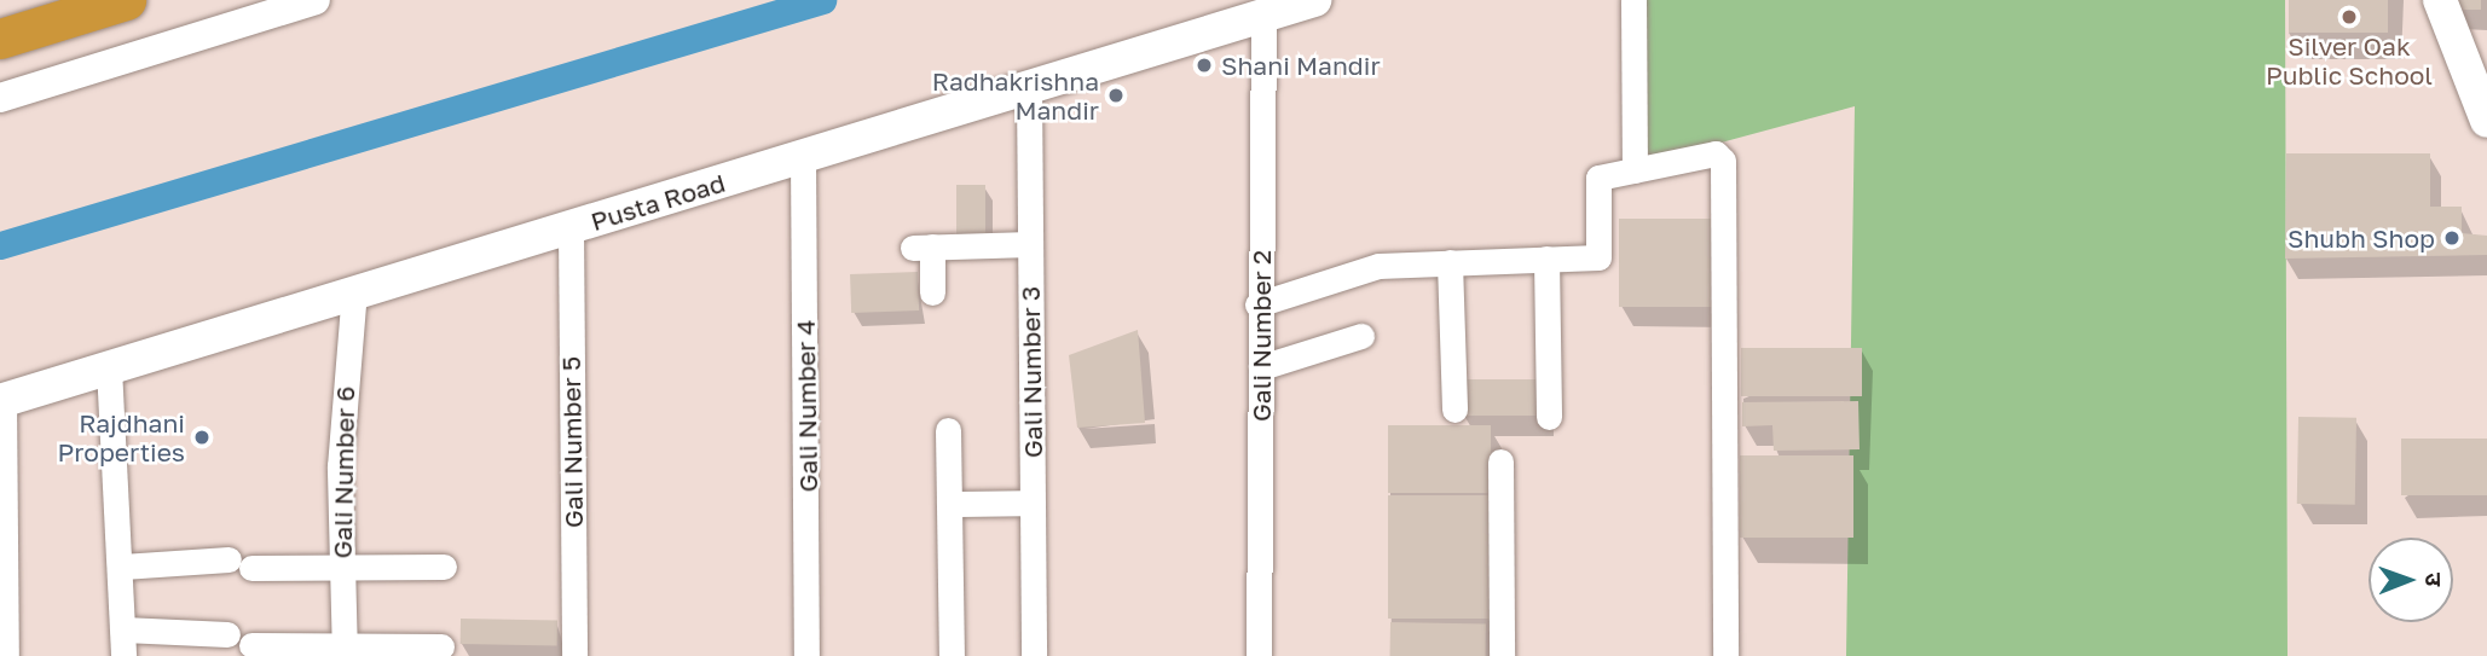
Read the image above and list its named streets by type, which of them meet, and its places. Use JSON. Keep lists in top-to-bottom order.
{
  "streets": {
    "main road": ["Pusta Road"],
    "street": [
      "Gali Number 2",
      "Gali Number 3",
      "Gali Number 4",
      "Gali Number 5",
      "Gali Number 6"
    ]
  },
  "crossings": [
    ["Pusta Road", "Gali Number 2"],
    ["Pusta Road", "Gali Number 3"],
    ["Pusta Road", "Gali Number 4"],
    ["Pusta Road", "Gali Number 5"],
    ["Pusta Road", "Gali Number 6"]
  ],
  "places": [
    "Silver Oak Public School",
    "Shani Mandir",
    "Radhakrishna Mandir",
    "Shubh Shop",
    "Rajdhani Properties"
  ],
  "north": "right"
}
